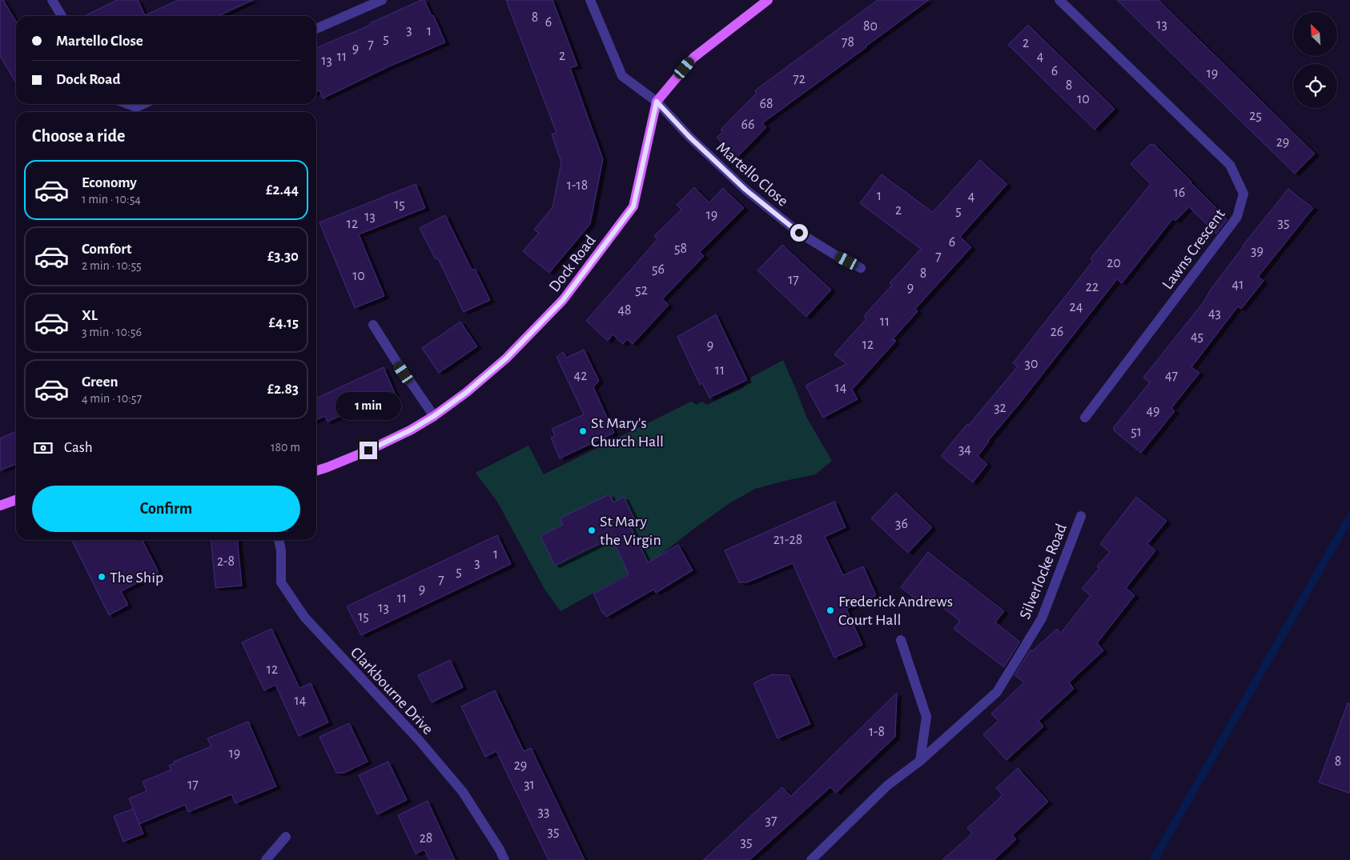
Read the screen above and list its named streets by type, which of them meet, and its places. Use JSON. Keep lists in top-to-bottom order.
{
  "streets": {
    "main road": ["Dock Road"],
    "street": [
      "Martello Close",
      "Lawns Crescent",
      "Silverlocke Road",
      "Clarkbourne Drive"
    ]
  },
  "crossings": [
    ["Martello Close", "Dock Road"]
  ],
  "places": [
    "St Mary's Church Hall",
    "St Mary the Virgin",
    "The Ship",
    "Frederick Andrews Court Hall"
  ],
  "house_numbers": [
    "8",
    "6",
    "13",
    "80",
    "3",
    "1",
    "5",
    "78",
    "2",
    "7",
    "9",
    "2",
    "11",
    "4",
    "13",
    "6",
    "19",
    "72",
    "8",
    "10",
    "68",
    "25",
    "66",
    "29",
    "1-18",
    "16",
    "1",
    "4",
    "15",
    "2",
    "5",
    "19",
    "13",
    "35",
    "12",
    "6",
    "58",
    "39",
    "7",
    "20",
    "56",
    "8",
    "10",
    "17",
    "41",
    "22",
    "9",
    "52",
    "24",
    "48",
    "43",
    "11",
    "26",
    "45",
    "12",
    "9",
    "30",
    "11",
    "42",
    "47",
    "14",
    "32",
    "49",
    "51",
    "34",
    "36",
    "21-28",
    "1",
    "2-8",
    "3",
    "5",
    "7",
    "9",
    "11",
    "13",
    "15",
    "12",
    "14",
    "1-8",
    "19",
    "8",
    "29",
    "17",
    "31",
    "33",
    "37",
    "35",
    "28",
    "35"
  ],
  "north": "top left",
  "page": {
    "banner": ["Martello Close", "Dock Road"],
    "heading": "Choose a ride",
    "list": [
      {
        "name": "Economy",
        "note": "1 min · 10:54",
        "value": "£2.44"
      },
      {
        "name": "Comfort",
        "note": "2 min · 10:55",
        "value": "£3.30"
      },
      {
        "name": "XL",
        "note": "3 min · 10:56",
        "value": "£4.15"
      },
      {
        "name": "Green",
        "note": "4 min · 10:57",
        "value": "£2.83"
      }
    ],
    "bubble": "1 min",
    "pay": ["Cash", "180 m"],
    "buttons": "Confirm"
  }
}
